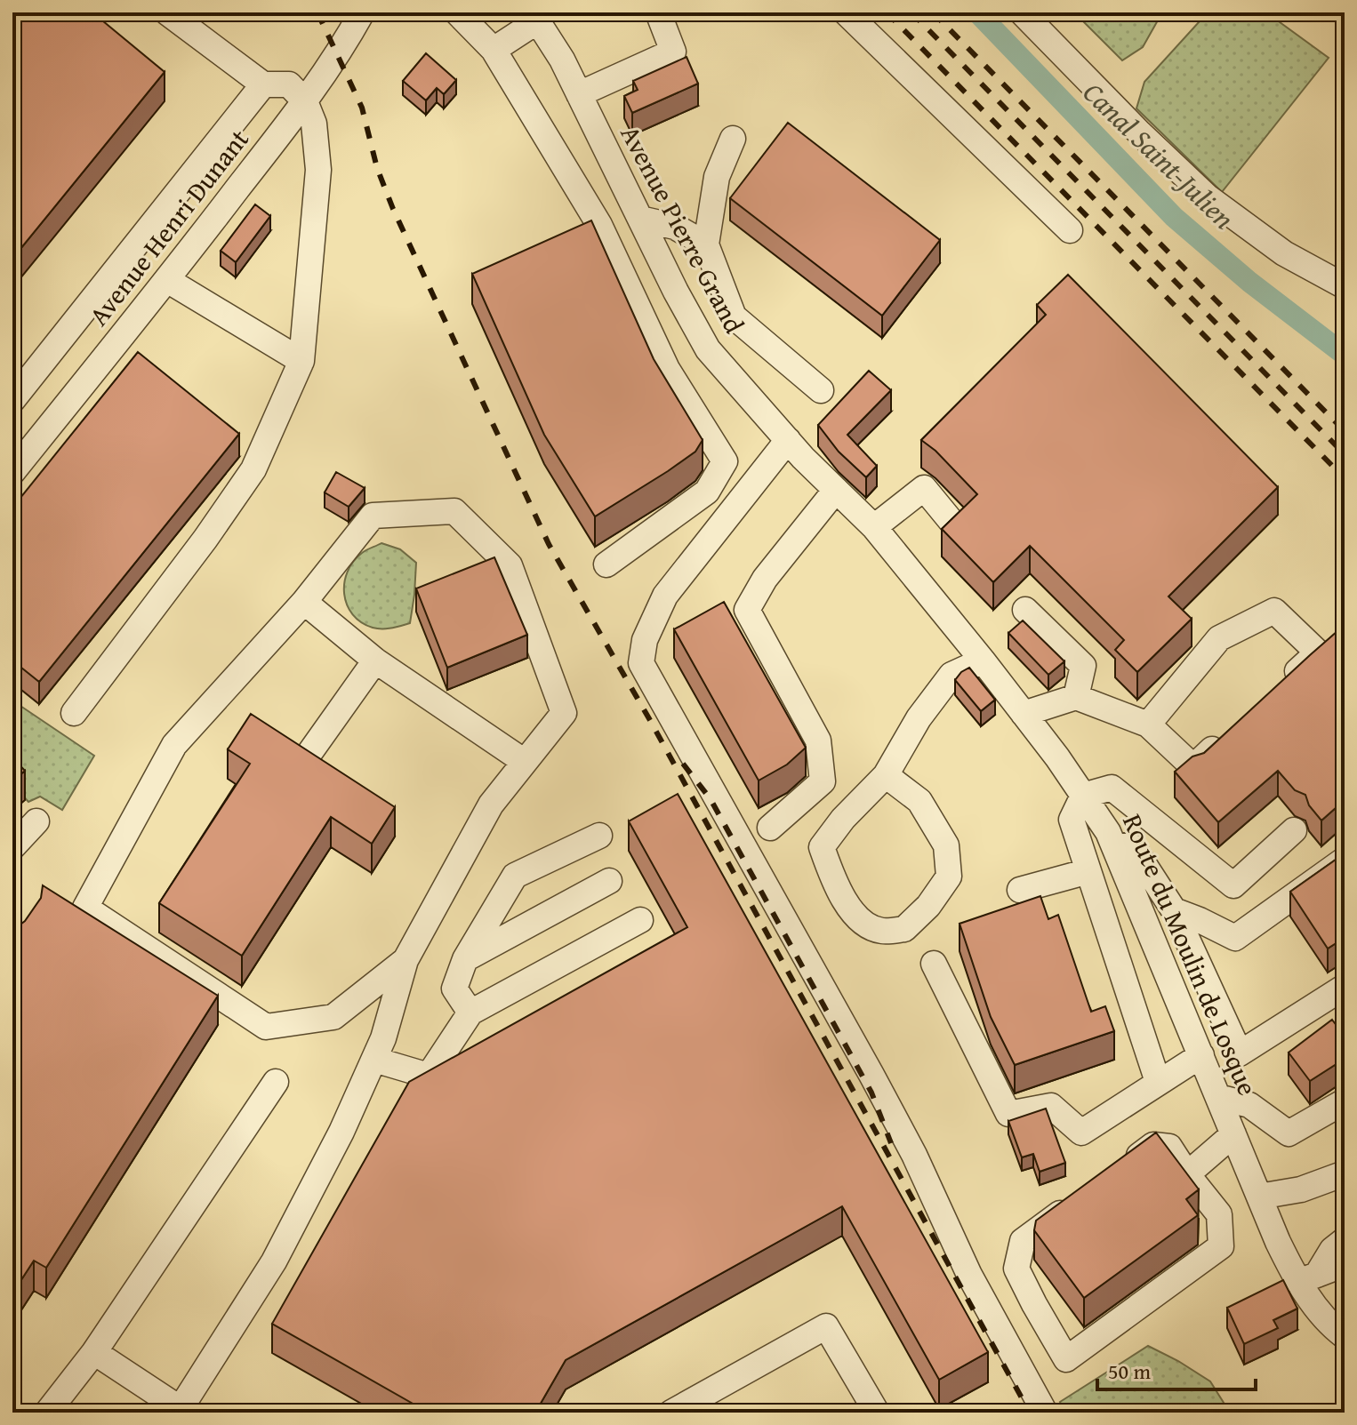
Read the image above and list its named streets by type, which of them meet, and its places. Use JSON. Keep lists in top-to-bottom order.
{
  "streets": {
    "street": ["Avenue Henri Dunant", "Avenue Pierre Grand", "Route du Moulin de Losque"]
  },
  "crossings": [
    ["Avenue Pierre Grand", "Route du Moulin de Losque"]
  ],
  "water": ["Canal Saint-Julien"],
  "scale_bar": "50 m"
}
